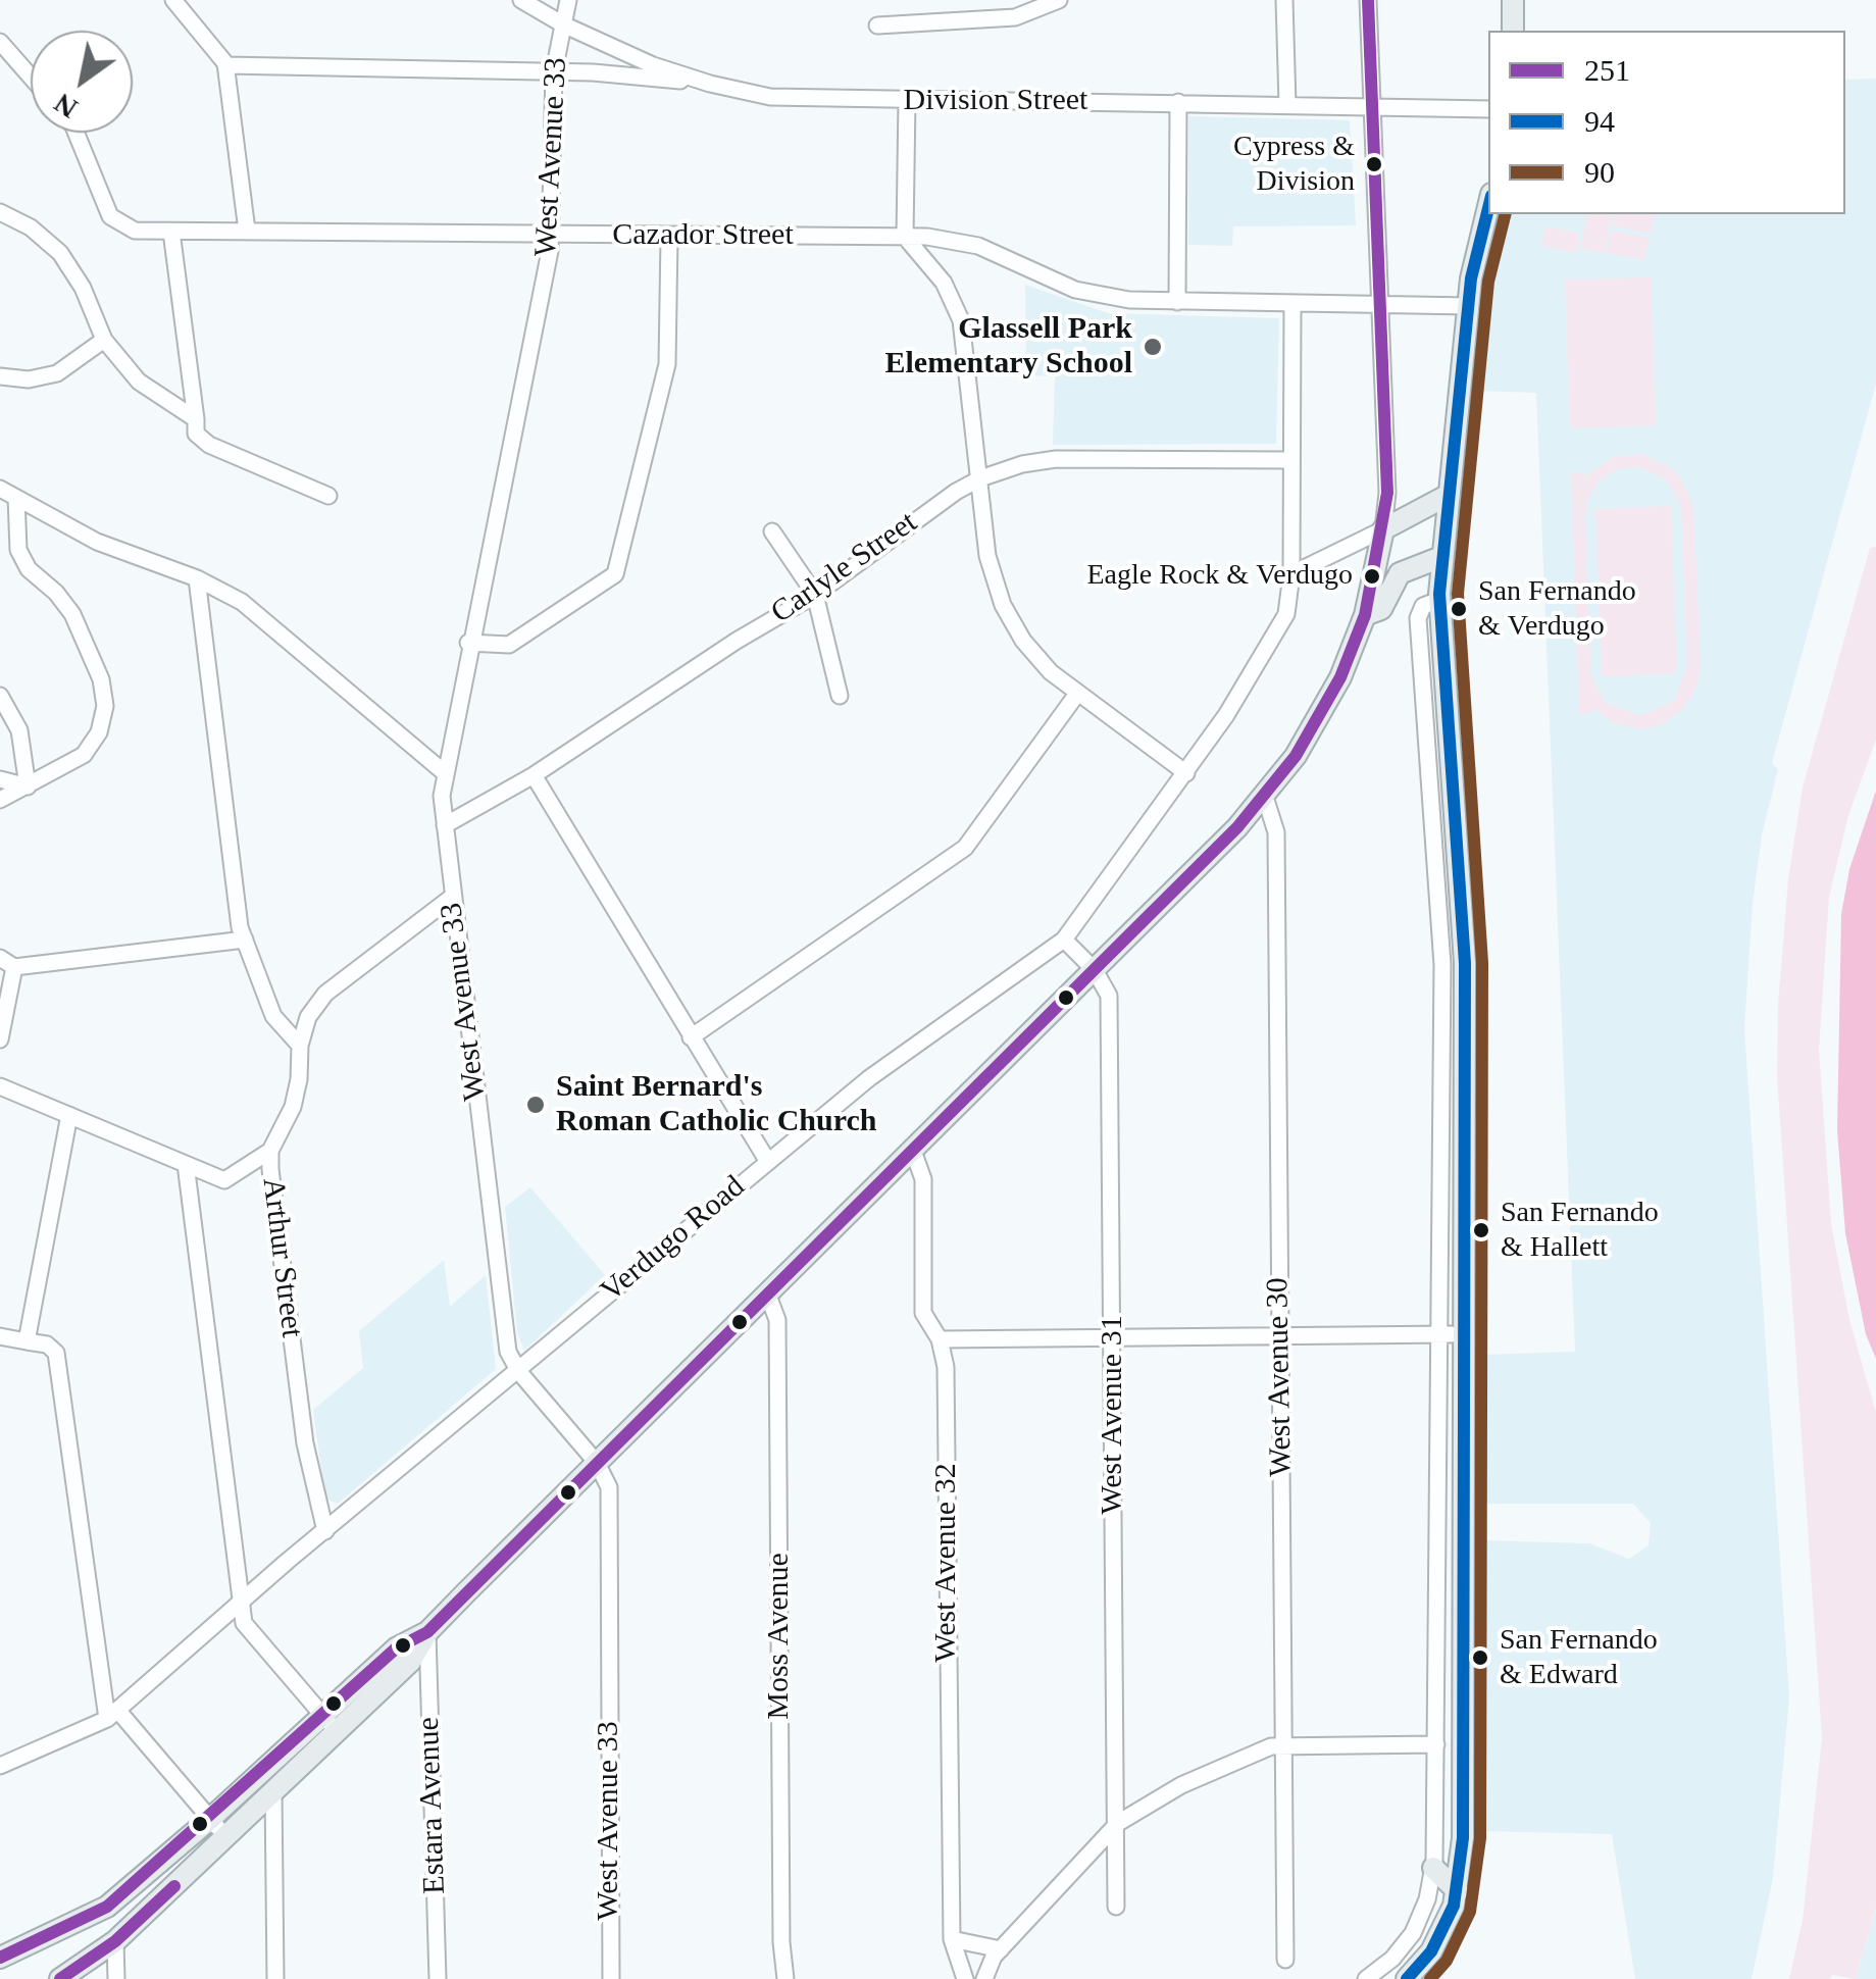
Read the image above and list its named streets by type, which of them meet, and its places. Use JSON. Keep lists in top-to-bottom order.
{
  "streets": {
    "street": [
      "Division Street",
      "West Avenue 33",
      "Cazador Street",
      "Carlyle Street",
      "Verdugo Road",
      "Arthur Street",
      "West Avenue 30",
      "West Avenue 31",
      "West Avenue 32",
      "Moss Avenue",
      "Estara Avenue"
    ]
  },
  "crossings": [
    ["Division Street", "West Avenue 33"],
    ["West Avenue 33", "Cazador Street"],
    ["West Avenue 33", "Carlyle Street"],
    ["West Avenue 33", "Verdugo Road"],
    ["Verdugo Road", "Arthur Street"],
    ["Verdugo Road", "West Avenue 31"]
  ],
  "places": [
    "Cypress & Division",
    "Glassell Park Elementary School",
    "Eagle Rock & Verdugo",
    "San Fernando & Verdugo",
    "Saint Bernard's Roman Catholic Church",
    "San Fernando & Hallett",
    "San Fernando & Edward"
  ],
  "lines": ["transit line 251", "transit line 94", "transit line 90"],
  "legend": ["251", "94", "90"],
  "north": "bottom left"
}
